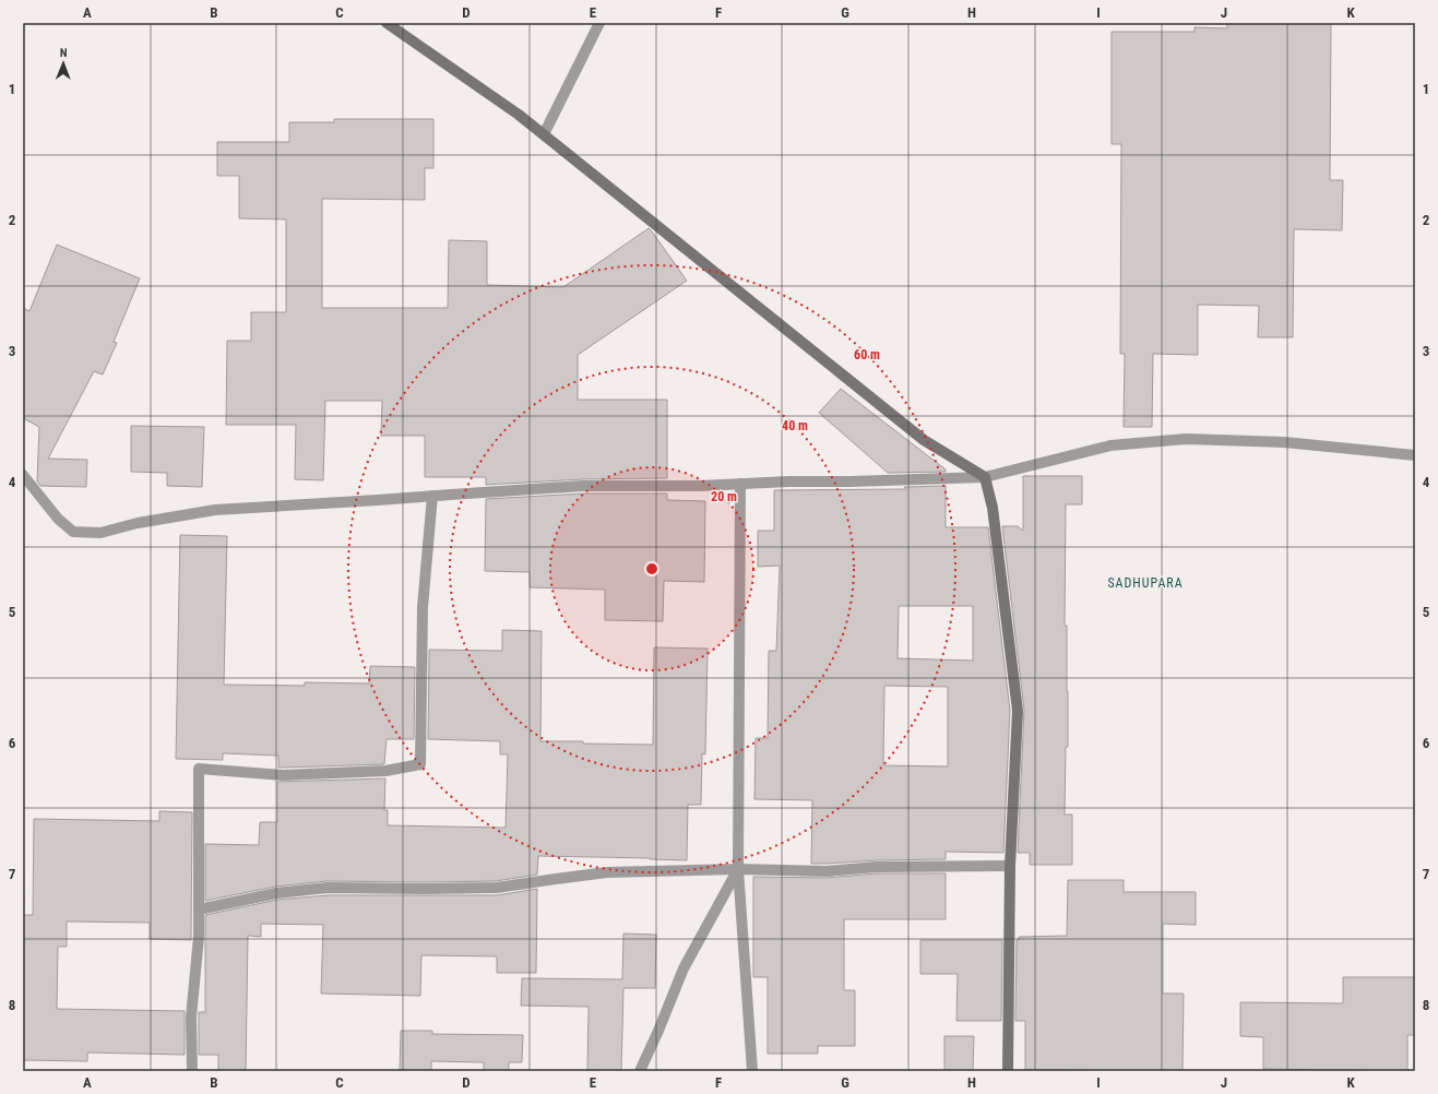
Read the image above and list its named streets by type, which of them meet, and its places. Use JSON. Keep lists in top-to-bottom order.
{
  "districts": ["SADHUPARA"],
  "north": "top",
  "grid": {
    "columns": [
      "A",
      "B",
      "C",
      "D",
      "E",
      "F",
      "G",
      "H",
      "I",
      "J",
      "K"
    ],
    "rows": [
      "1",
      "2",
      "3",
      "4",
      "5",
      "6",
      "7",
      "8"
    ]
  },
  "rings": ["60 m", "40 m", "20 m"]
}
